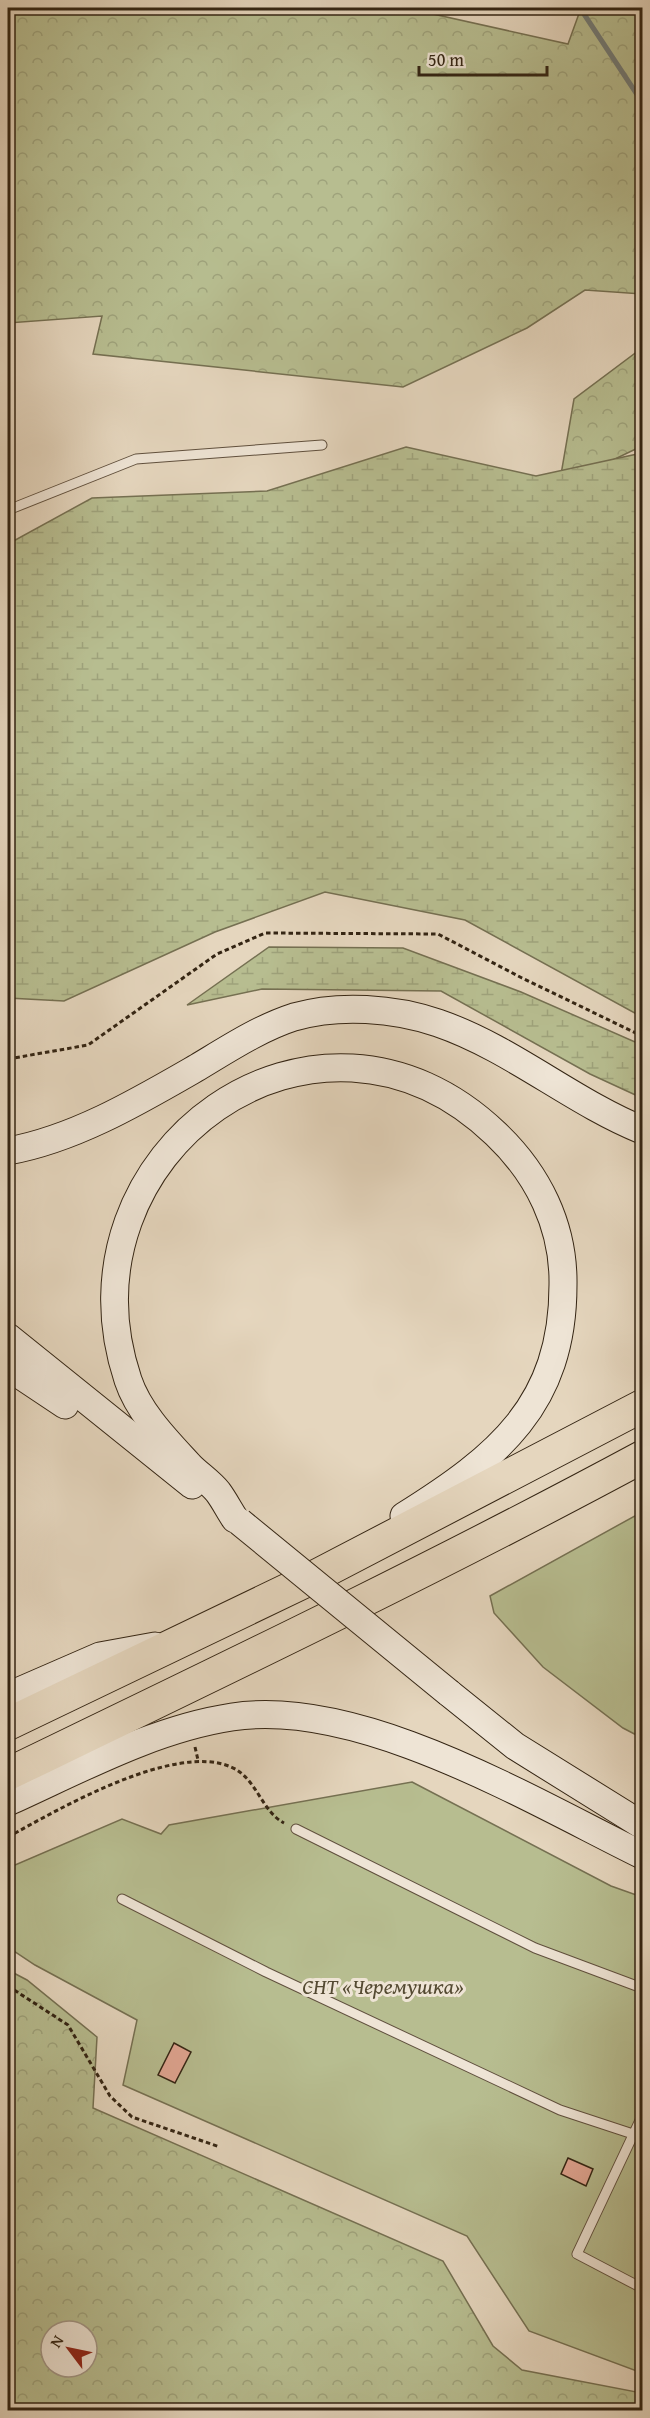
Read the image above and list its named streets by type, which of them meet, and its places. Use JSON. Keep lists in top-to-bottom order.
{
  "parks": ["СНТ «Черемушка»"],
  "scale_bar": "50 m",
  "north": "top left"
}
